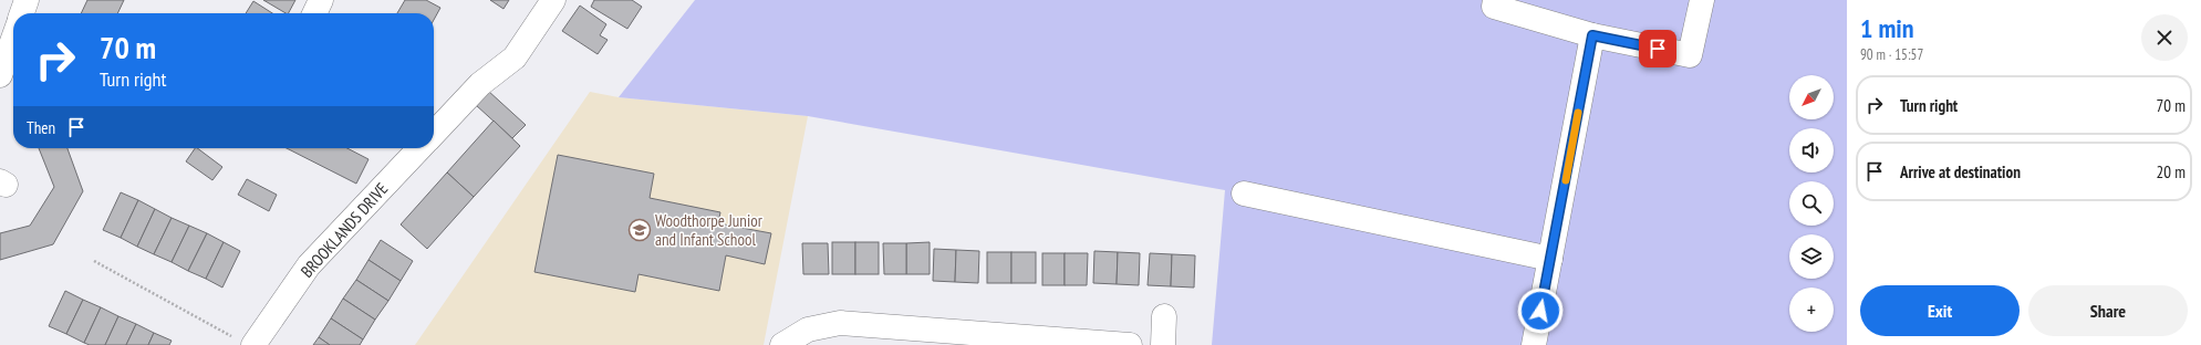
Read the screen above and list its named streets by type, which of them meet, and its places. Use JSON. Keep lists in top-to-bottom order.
{
  "streets": {
    "street": ["BROOKLANDS DRIVE"]
  },
  "places": {
    "school or university": ["Woodthorpe Junior and Infant School"]
  },
  "north": "bottom left",
  "page": {
    "heading": ["1 min", "90 m · 15:57"],
    "turn": ["70 m", "Turn right"],
    "map_buttons": "+",
    "list": [
      {
        "name": "Turn right",
        "value": "70 m"
      },
      {
        "name": "Arrive at destination",
        "value": "20 m"
      }
    ],
    "then": "Then",
    "buttons": ["Exit", "Share"]
  }
}
